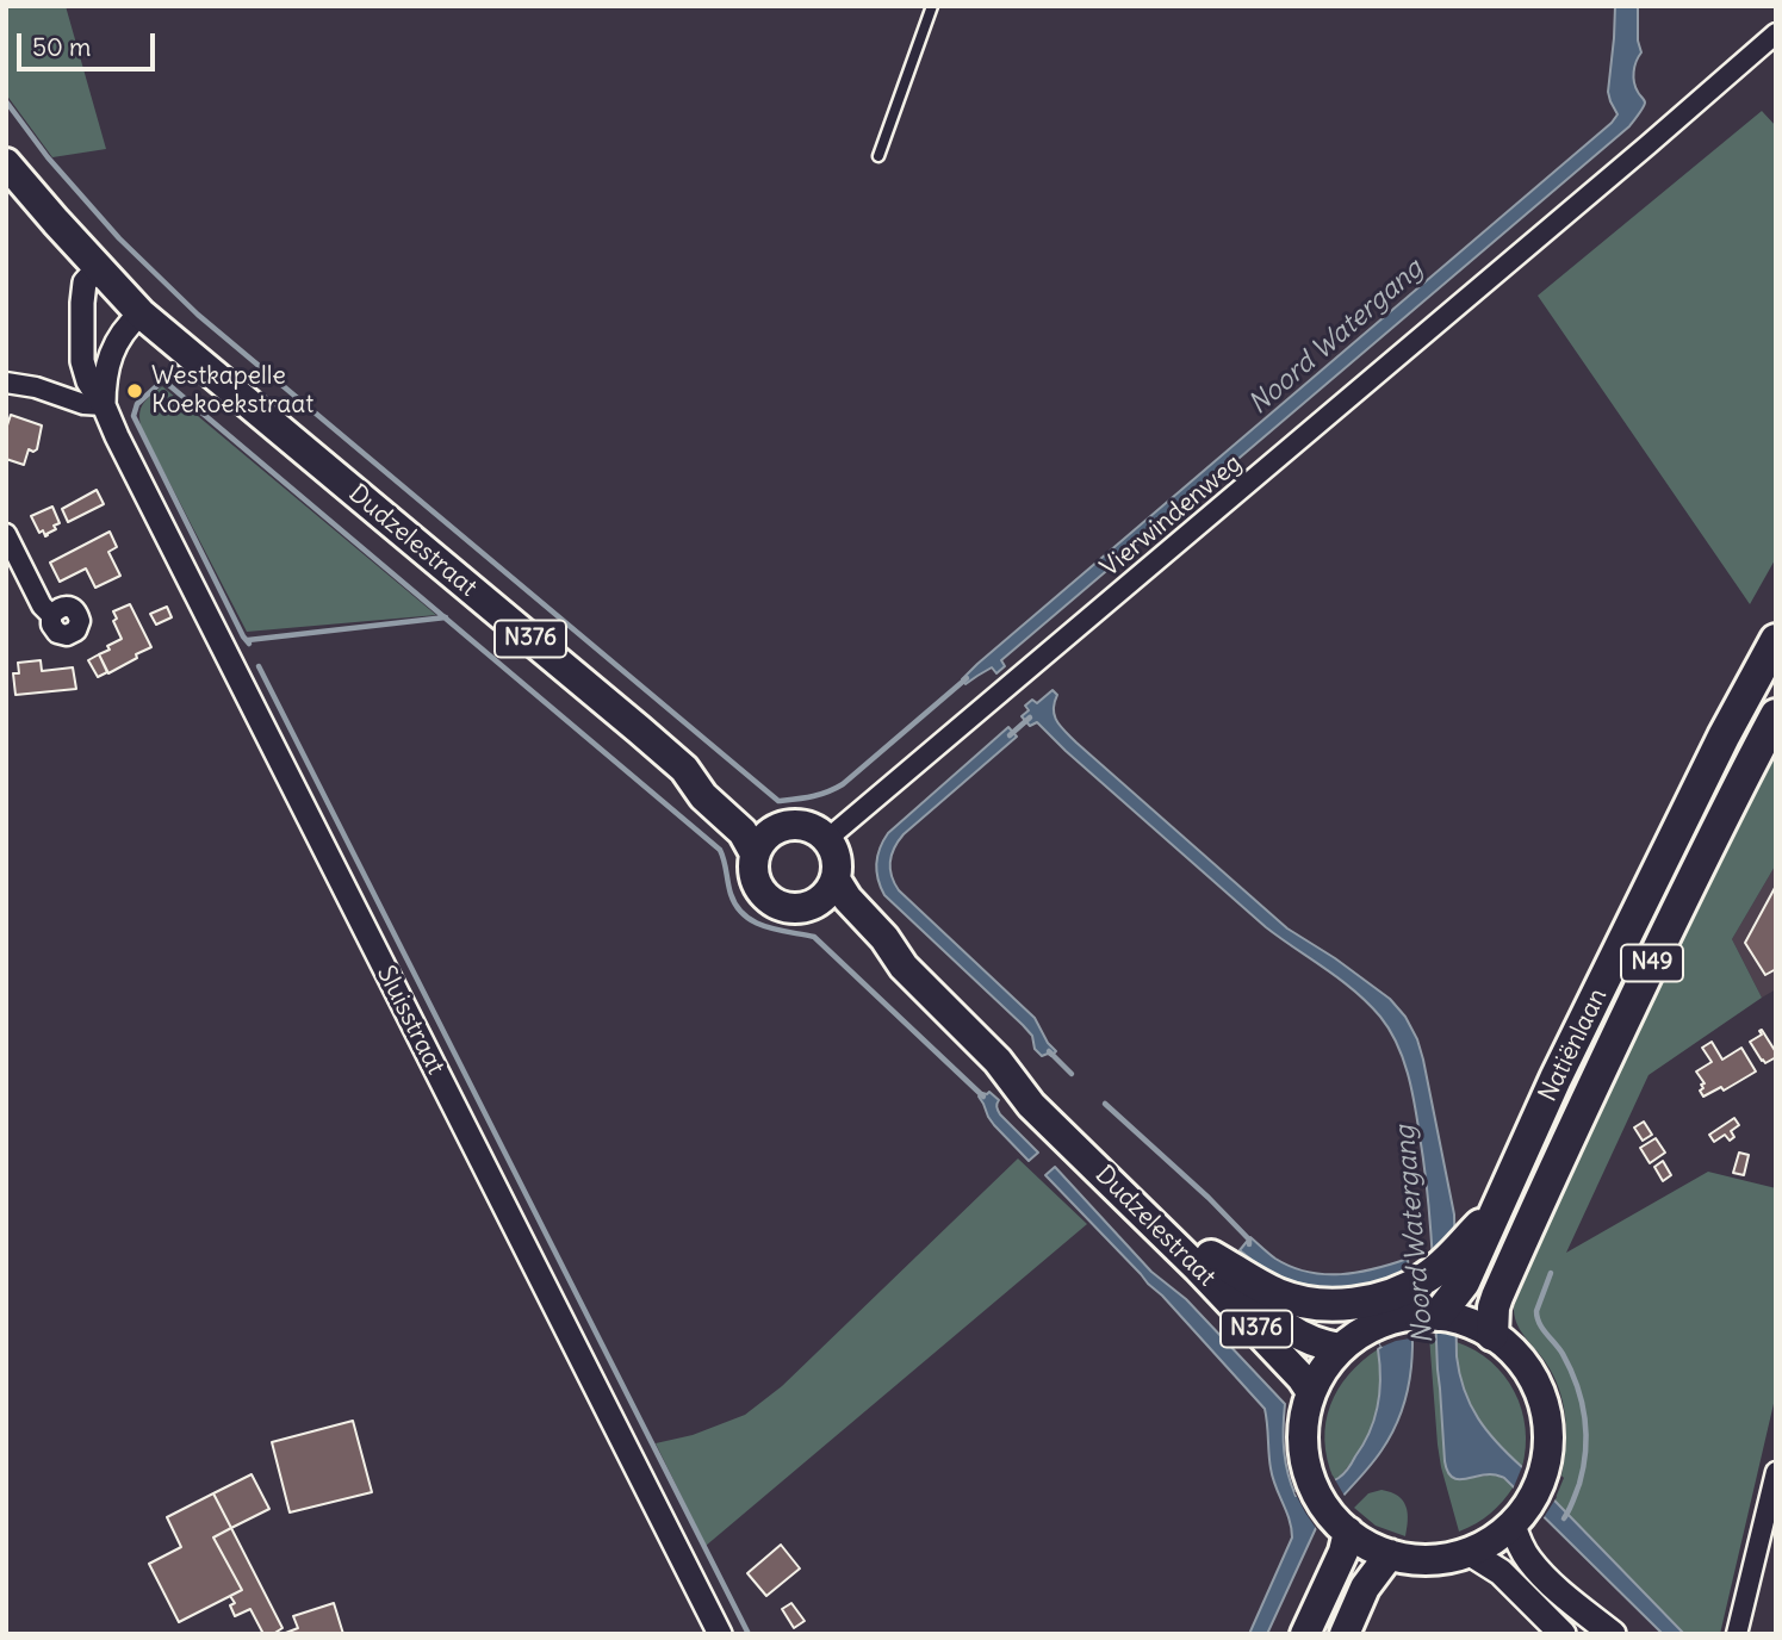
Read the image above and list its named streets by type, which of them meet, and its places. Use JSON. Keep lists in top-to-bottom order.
{
  "streets": {
    "highway": ["N49", "Natiënlaan"],
    "main road": ["Dudzelestraat", "N376"],
    "street": ["Vierwindenweg", "Sluisstraat"]
  },
  "crossings": [
    ["Vierwindenweg", "Dudzelestraat"],
    ["Vierwindenweg", "N376"],
    ["Dudzelestraat", "N376"],
    ["Dudzelestraat", "Sluisstraat"],
    ["Dudzelestraat", "Natiënlaan"],
    ["N376", "Sluisstraat"]
  ],
  "water": ["Noord Watergang"],
  "places": ["Westkapelle Koekoekstraat"],
  "scale_bar": "50 m"
}
